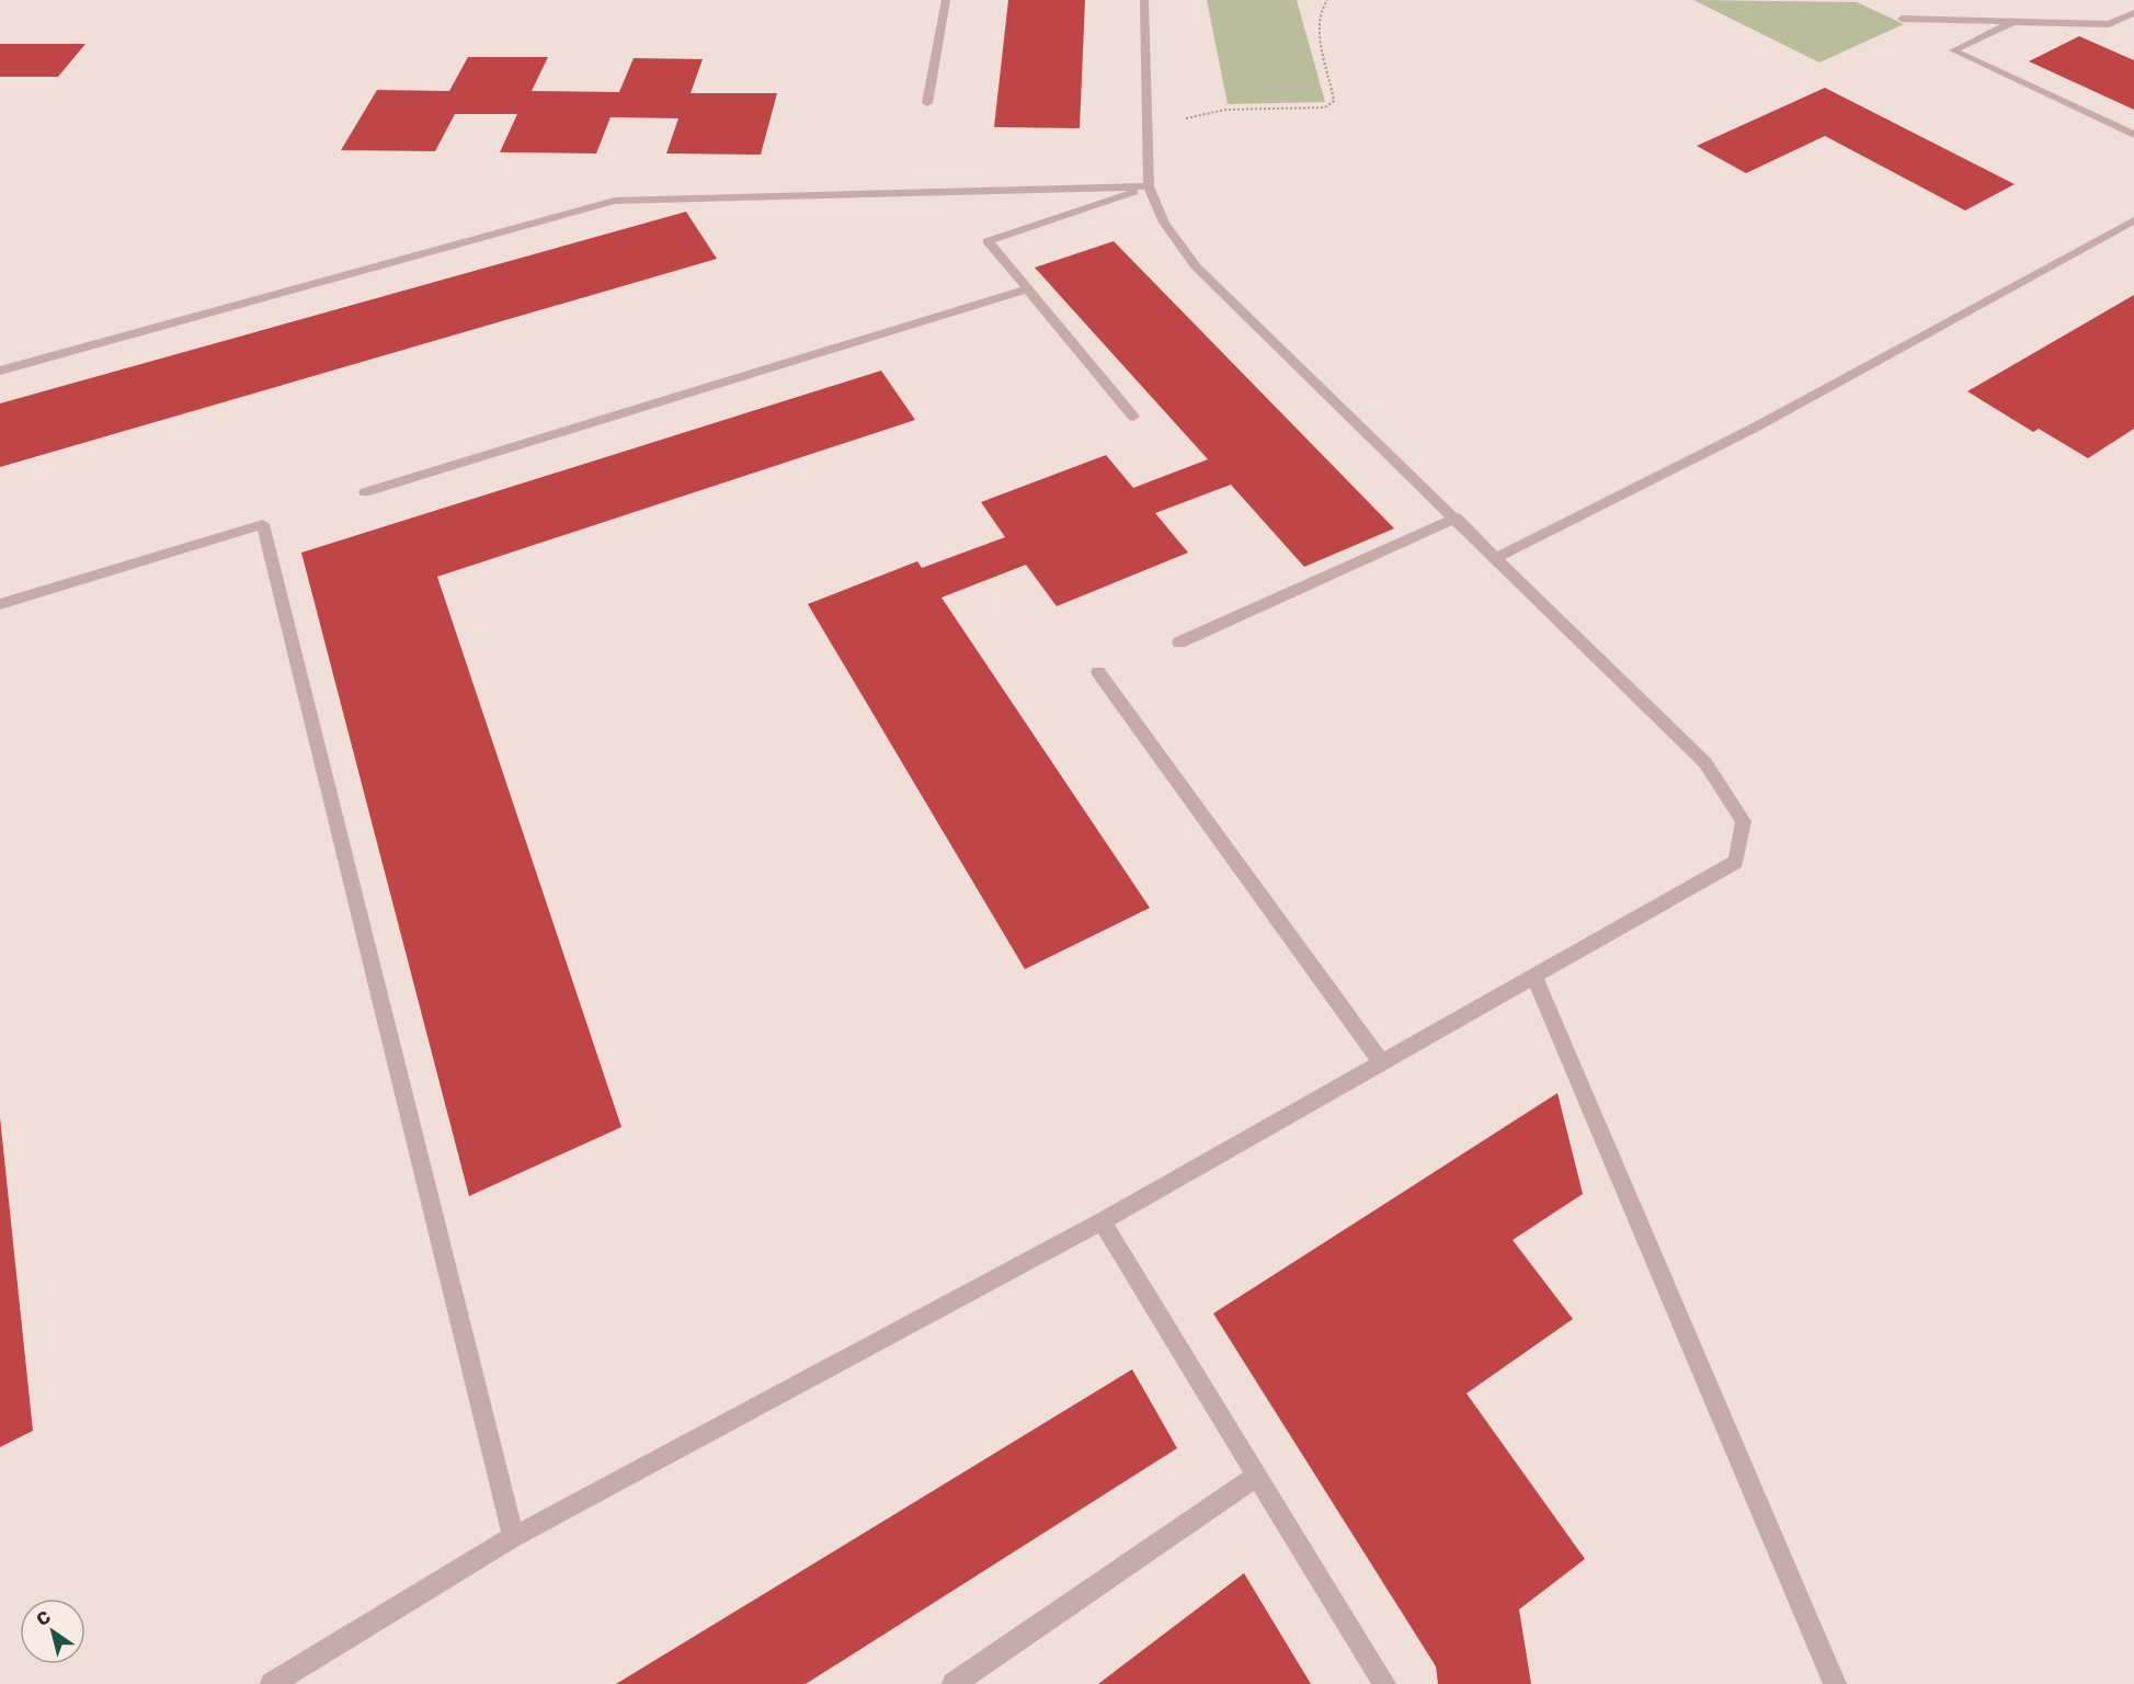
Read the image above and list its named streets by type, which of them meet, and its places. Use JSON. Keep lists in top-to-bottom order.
{
  "north": "top left"
}
